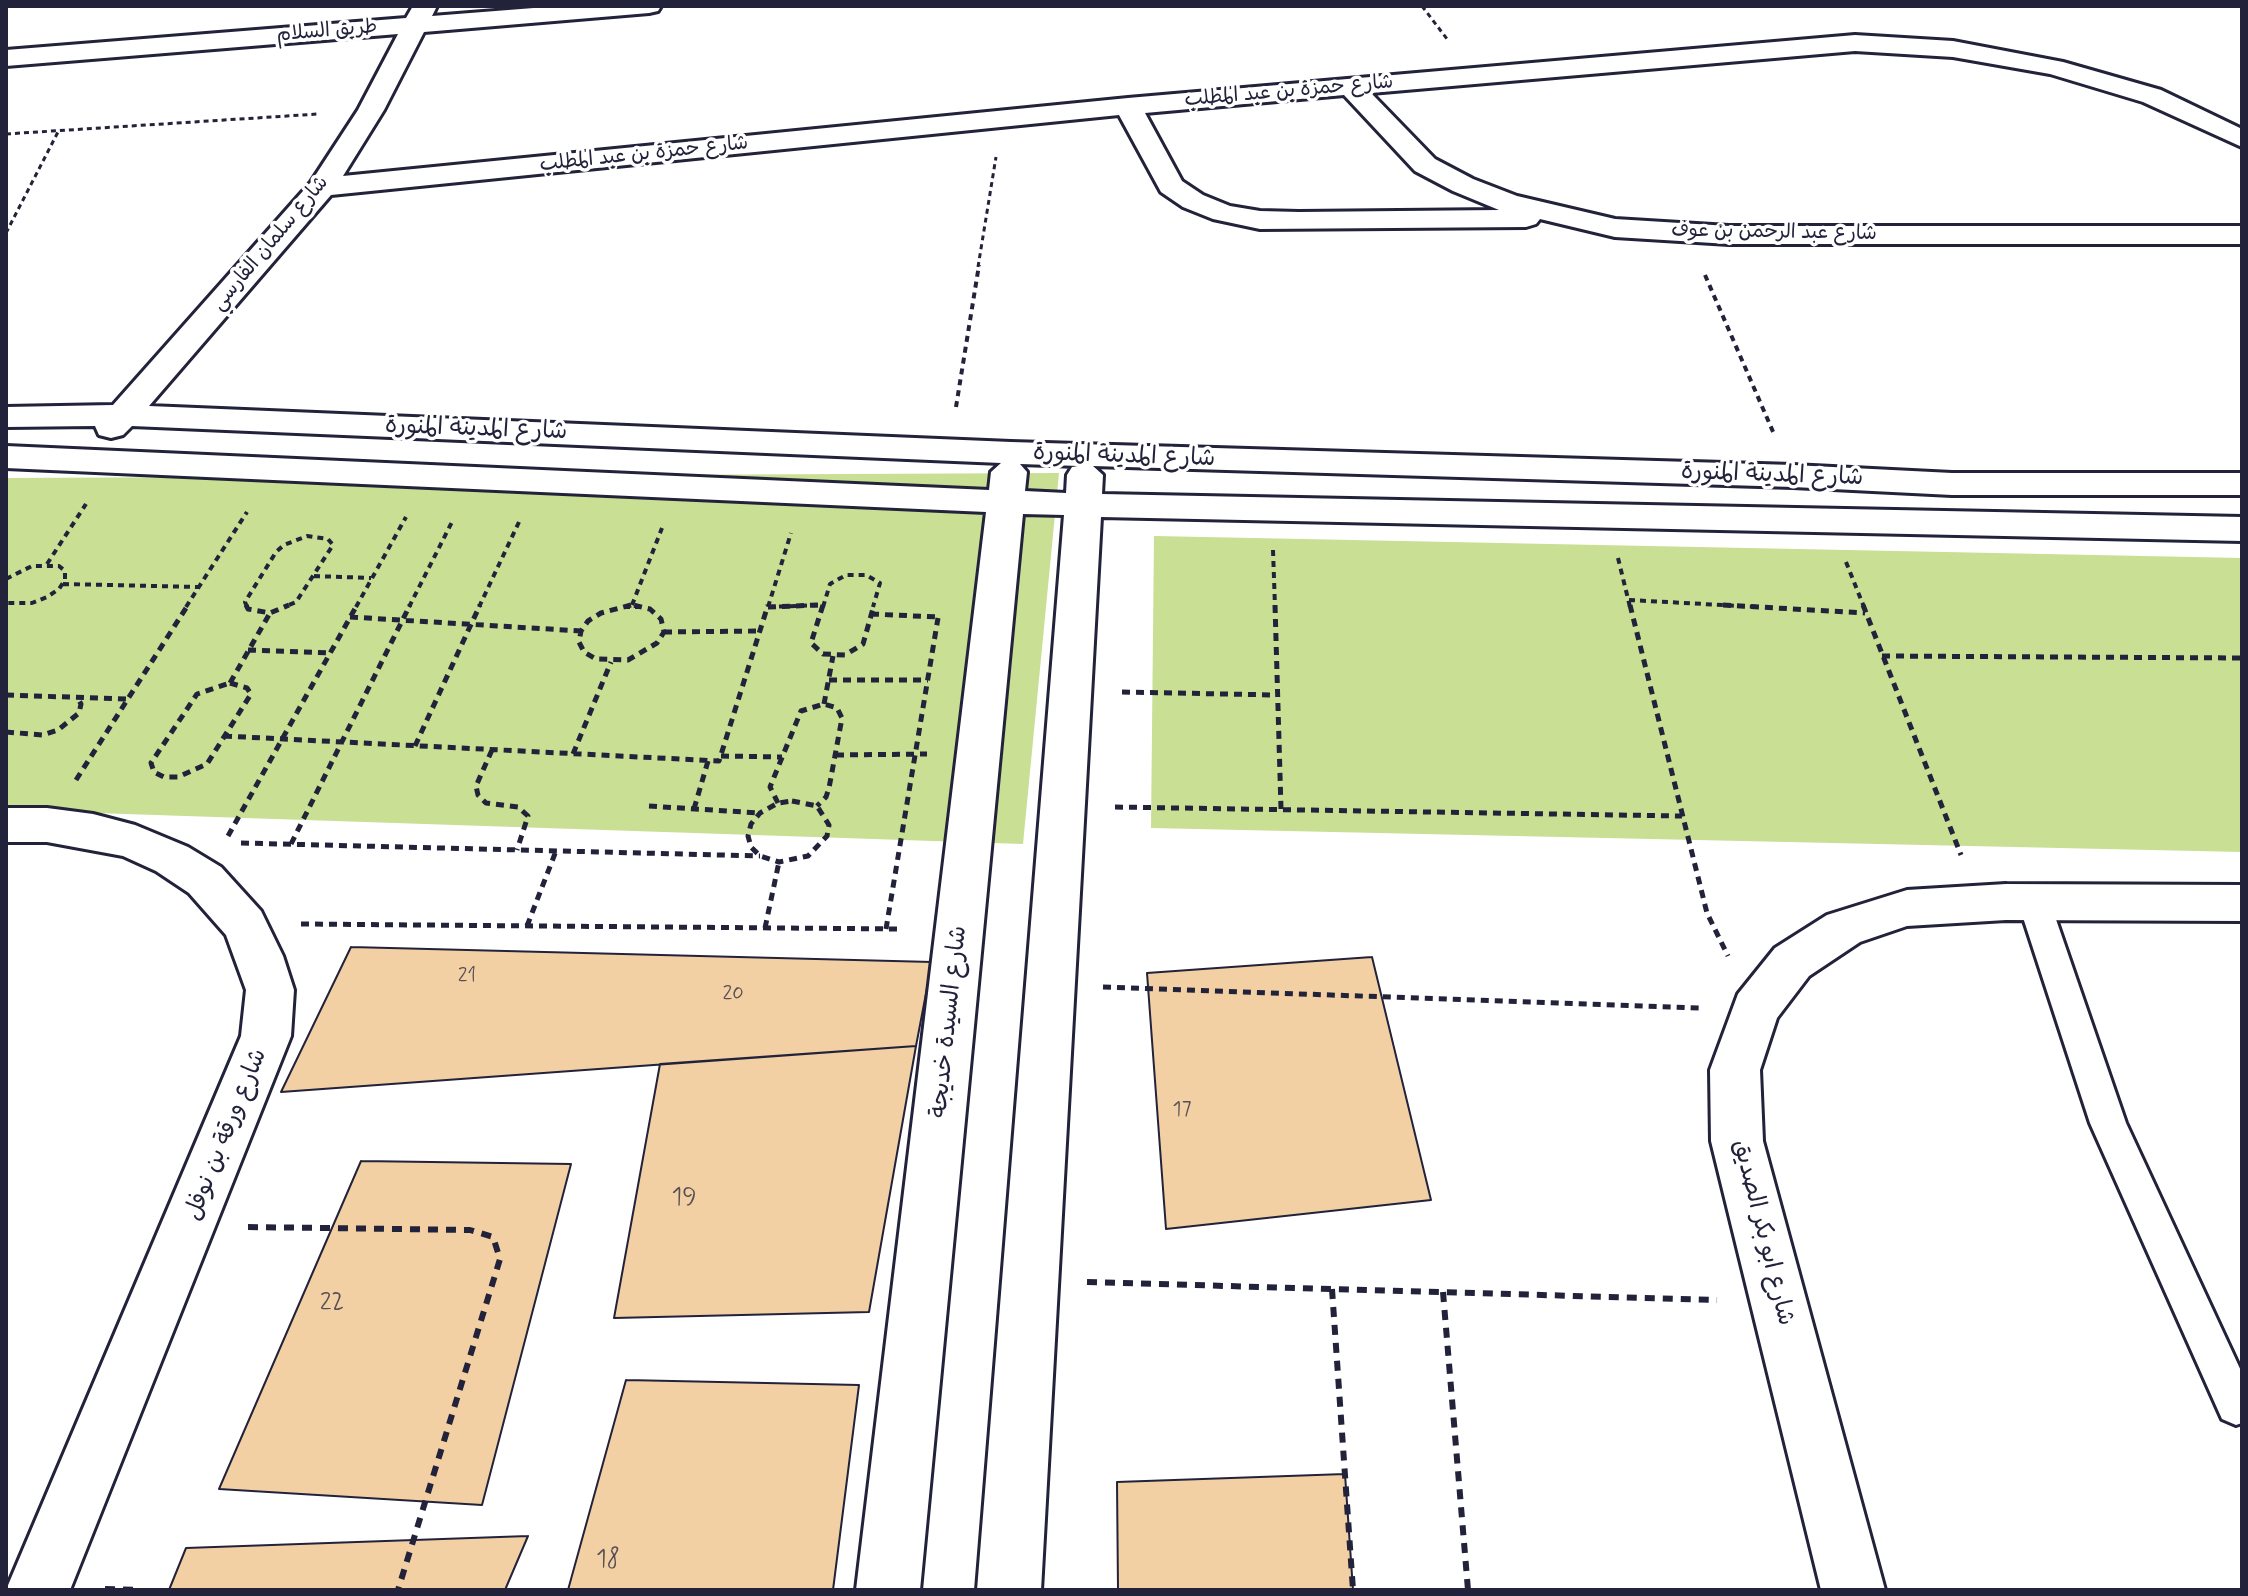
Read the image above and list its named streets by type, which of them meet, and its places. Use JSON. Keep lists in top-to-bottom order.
{
  "streets": {
    "street": [
      "طريق السلام",
      "شارع حمزة بن عبد المطلب",
      "شارع عبد الرحمن بن عوف",
      "شارع سلمان الفارسي",
      "شارع المدينة المنورة",
      "شارع السيدة خديجة",
      "شارع ورقة بن نوفل",
      "شارع ابو بكر الصديق"
    ]
  },
  "crossings": [
    ["طريق السلام", "شارع سلمان الفارسي"],
    ["شارع حمزة بن عبد المطلب", "شارع عبد الرحمن بن عوف"],
    ["شارع حمزة بن عبد المطلب", "شارع سلمان الفارسي"],
    ["شارع سلمان الفارسي", "شارع المدينة المنورة"],
    ["شارع المدينة المنورة", "شارع السيدة خديجة"]
  ],
  "house_numbers": [
    "21",
    "20",
    "17",
    "19",
    "22",
    "18"
  ]
}
